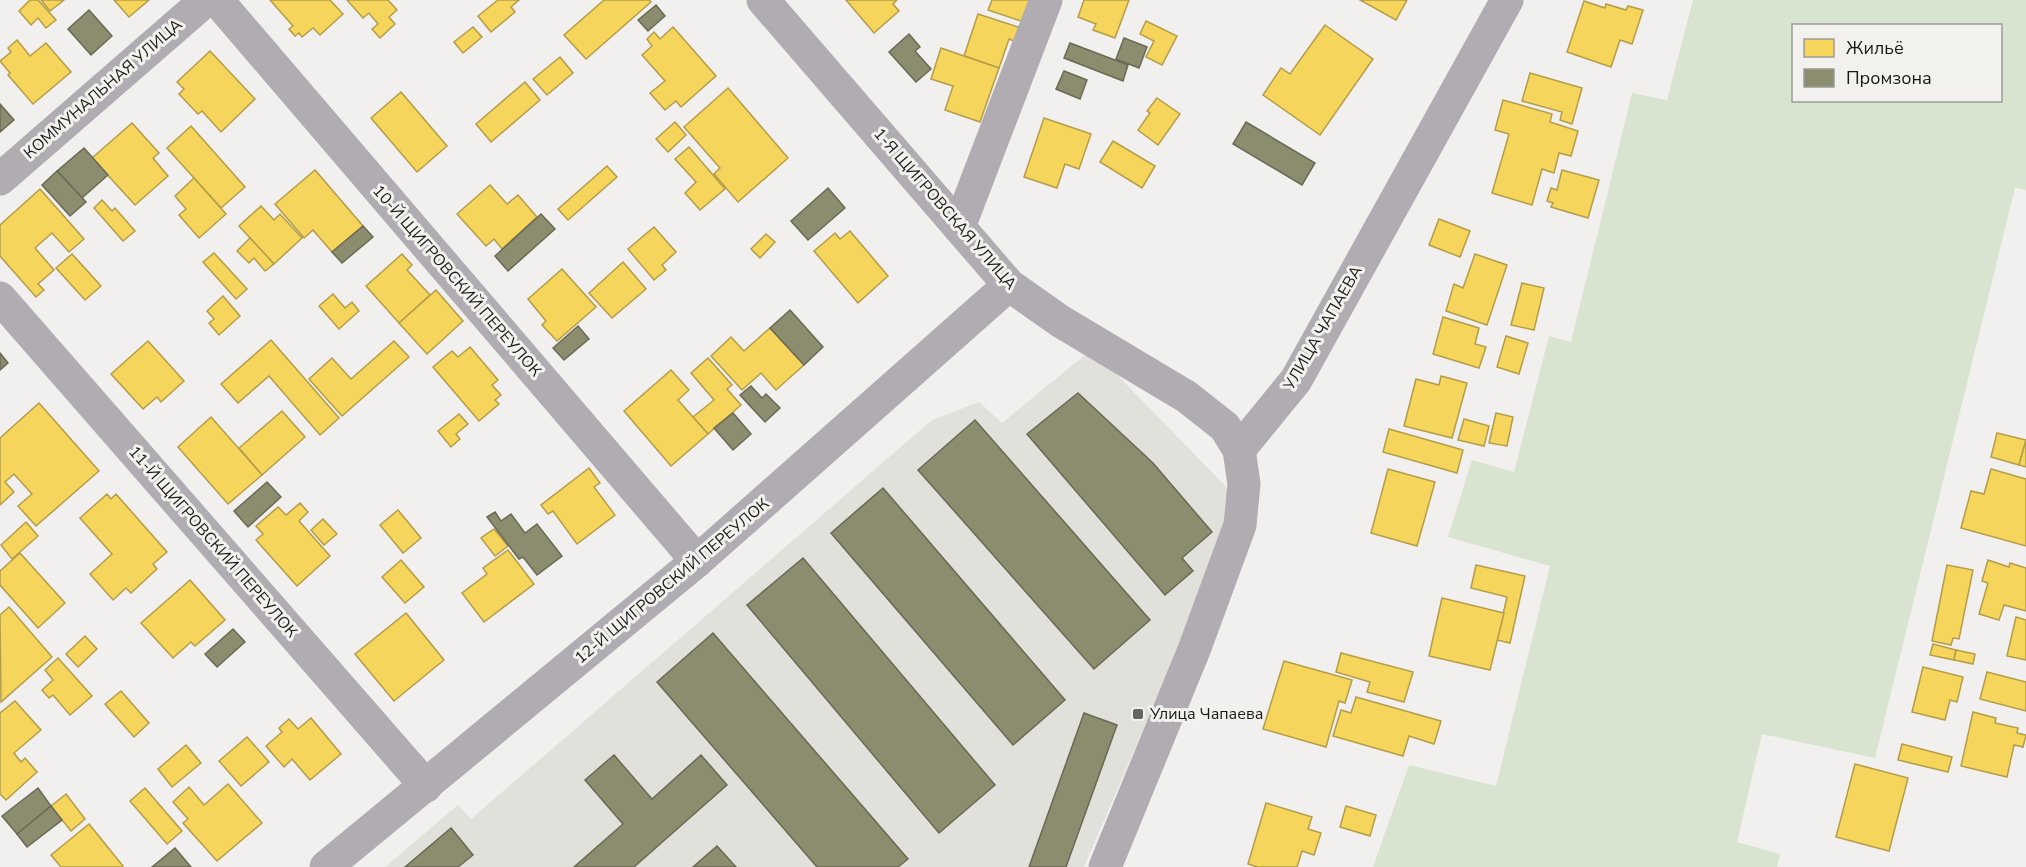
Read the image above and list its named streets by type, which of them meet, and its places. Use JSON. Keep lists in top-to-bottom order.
{
  "streets": {
    "street": [
      "КОММУНАЛЬНАЯ УЛИЦА",
      "1-Я ЩИГРОВСКАЯ УЛИЦА",
      "10-Й ЩИГРОВСКИЙ ПЕРЕУЛОК",
      "УЛИЦА ЧАПАЕВА",
      "11-Й ЩИГРОВСКИЙ ПЕРЕУЛОК",
      "12-Й ЩИГРОВСКИЙ ПЕРЕУЛОК"
    ]
  },
  "crossings": [
    ["1-Я ЩИГРОВСКАЯ УЛИЦА", "УЛИЦА ЧАПАЕВА"],
    ["1-Я ЩИГРОВСКАЯ УЛИЦА", "12-Й ЩИГРОВСКИЙ ПЕРЕУЛОК"],
    ["10-Й ЩИГРОВСКИЙ ПЕРЕУЛОК", "12-Й ЩИГРОВСКИЙ ПЕРЕУЛОК"],
    ["11-Й ЩИГРОВСКИЙ ПЕРЕУЛОК", "12-Й ЩИГРОВСКИЙ ПЕРЕУЛОК"]
  ],
  "places": {
    "transit": ["Улица Чапаева"]
  },
  "legend": ["Жильё", "Промзона"]
}
